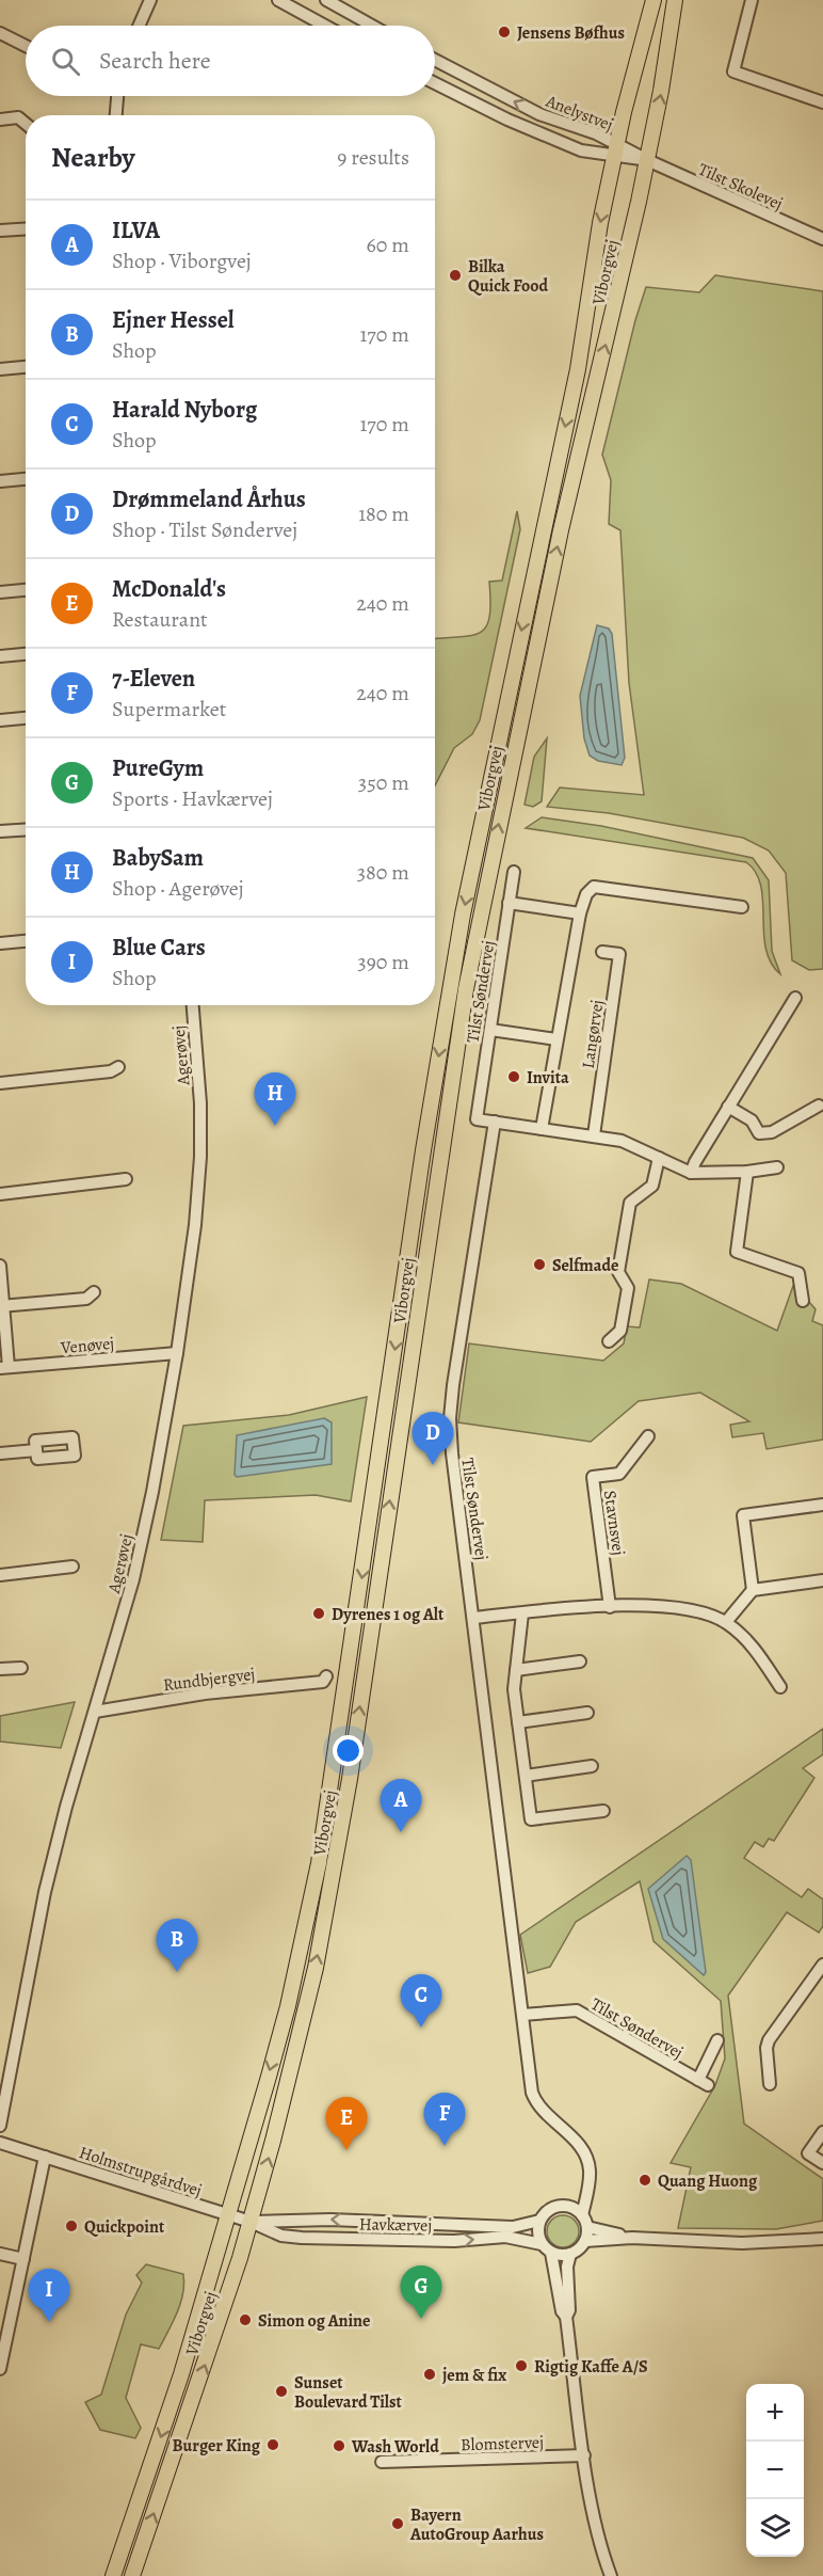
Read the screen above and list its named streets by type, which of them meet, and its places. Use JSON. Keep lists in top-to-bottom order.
{
  "streets": {
    "main road": ["Viborgvej"],
    "street": [
      "Anelystvej",
      "Tilst Skolevej",
      "Tilst Søndervej",
      "Langørvej",
      "Agerøvej",
      "Venøvej",
      "Stavnsvej",
      "Rundbjergvej",
      "Holmstrupgårdvej",
      "Havkærvej",
      "Blomstervej"
    ]
  },
  "crossings": [
    ["Anelystvej", "Tilst Skolevej"],
    ["Anelystvej", "Viborgvej"],
    ["Tilst Skolevej", "Viborgvej"],
    ["Viborgvej", "Holmstrupgårdvej"],
    ["Viborgvej", "Havkærvej"],
    ["Tilst Søndervej", "Havkærvej"],
    ["Agerøvej", "Venøvej"],
    ["Agerøvej", "Rundbjergvej"],
    ["Holmstrupgårdvej", "Havkærvej"]
  ],
  "places": [
    "Jensens Bøfhus",
    "Bilka Quick Food",
    "Invita",
    "Selfmade",
    "Dyrenes 1 og Alt",
    "Quang Huong",
    "Quickpoint",
    "Simon og Anine",
    "Rigtig Kaffe A/S",
    "jem & fix",
    "Sunset Boulevard Tilst",
    "Burger King",
    "Wash World",
    "Bayern AutoGroup Aarhus"
  ],
  "page": {
    "search": "Search here",
    "heading": ["Nearby", "9 results"],
    "list": [
      {
        "mark": "A",
        "name": "ILVA",
        "note": "Shop · Viborgvej",
        "value": "60 m"
      },
      {
        "mark": "B",
        "name": "Ejner Hessel",
        "note": "Shop",
        "value": "170 m"
      },
      {
        "mark": "C",
        "name": "Harald Nyborg",
        "note": "Shop",
        "value": "170 m"
      },
      {
        "mark": "D",
        "name": "Drømmeland Århus",
        "note": "Shop · Tilst Søndervej",
        "value": "180 m"
      },
      {
        "mark": "E",
        "name": "McDonald's",
        "note": "Restaurant",
        "value": "240 m"
      },
      {
        "mark": "F",
        "name": "7-Eleven",
        "note": "Supermarket",
        "value": "240 m"
      },
      {
        "mark": "G",
        "name": "PureGym",
        "note": "Sports · Havkærvej",
        "value": "350 m"
      },
      {
        "mark": "H",
        "name": "BabySam",
        "note": "Shop · Agerøvej",
        "value": "380 m"
      },
      {
        "mark": "I",
        "name": "Blue Cars",
        "note": "Shop",
        "value": "390 m"
      }
    ],
    "pins": [
      "H",
      "D",
      "A",
      "B",
      "C",
      "F",
      "E",
      "G",
      "I"
    ],
    "map_buttons": ["+", "−"]
  }
}
